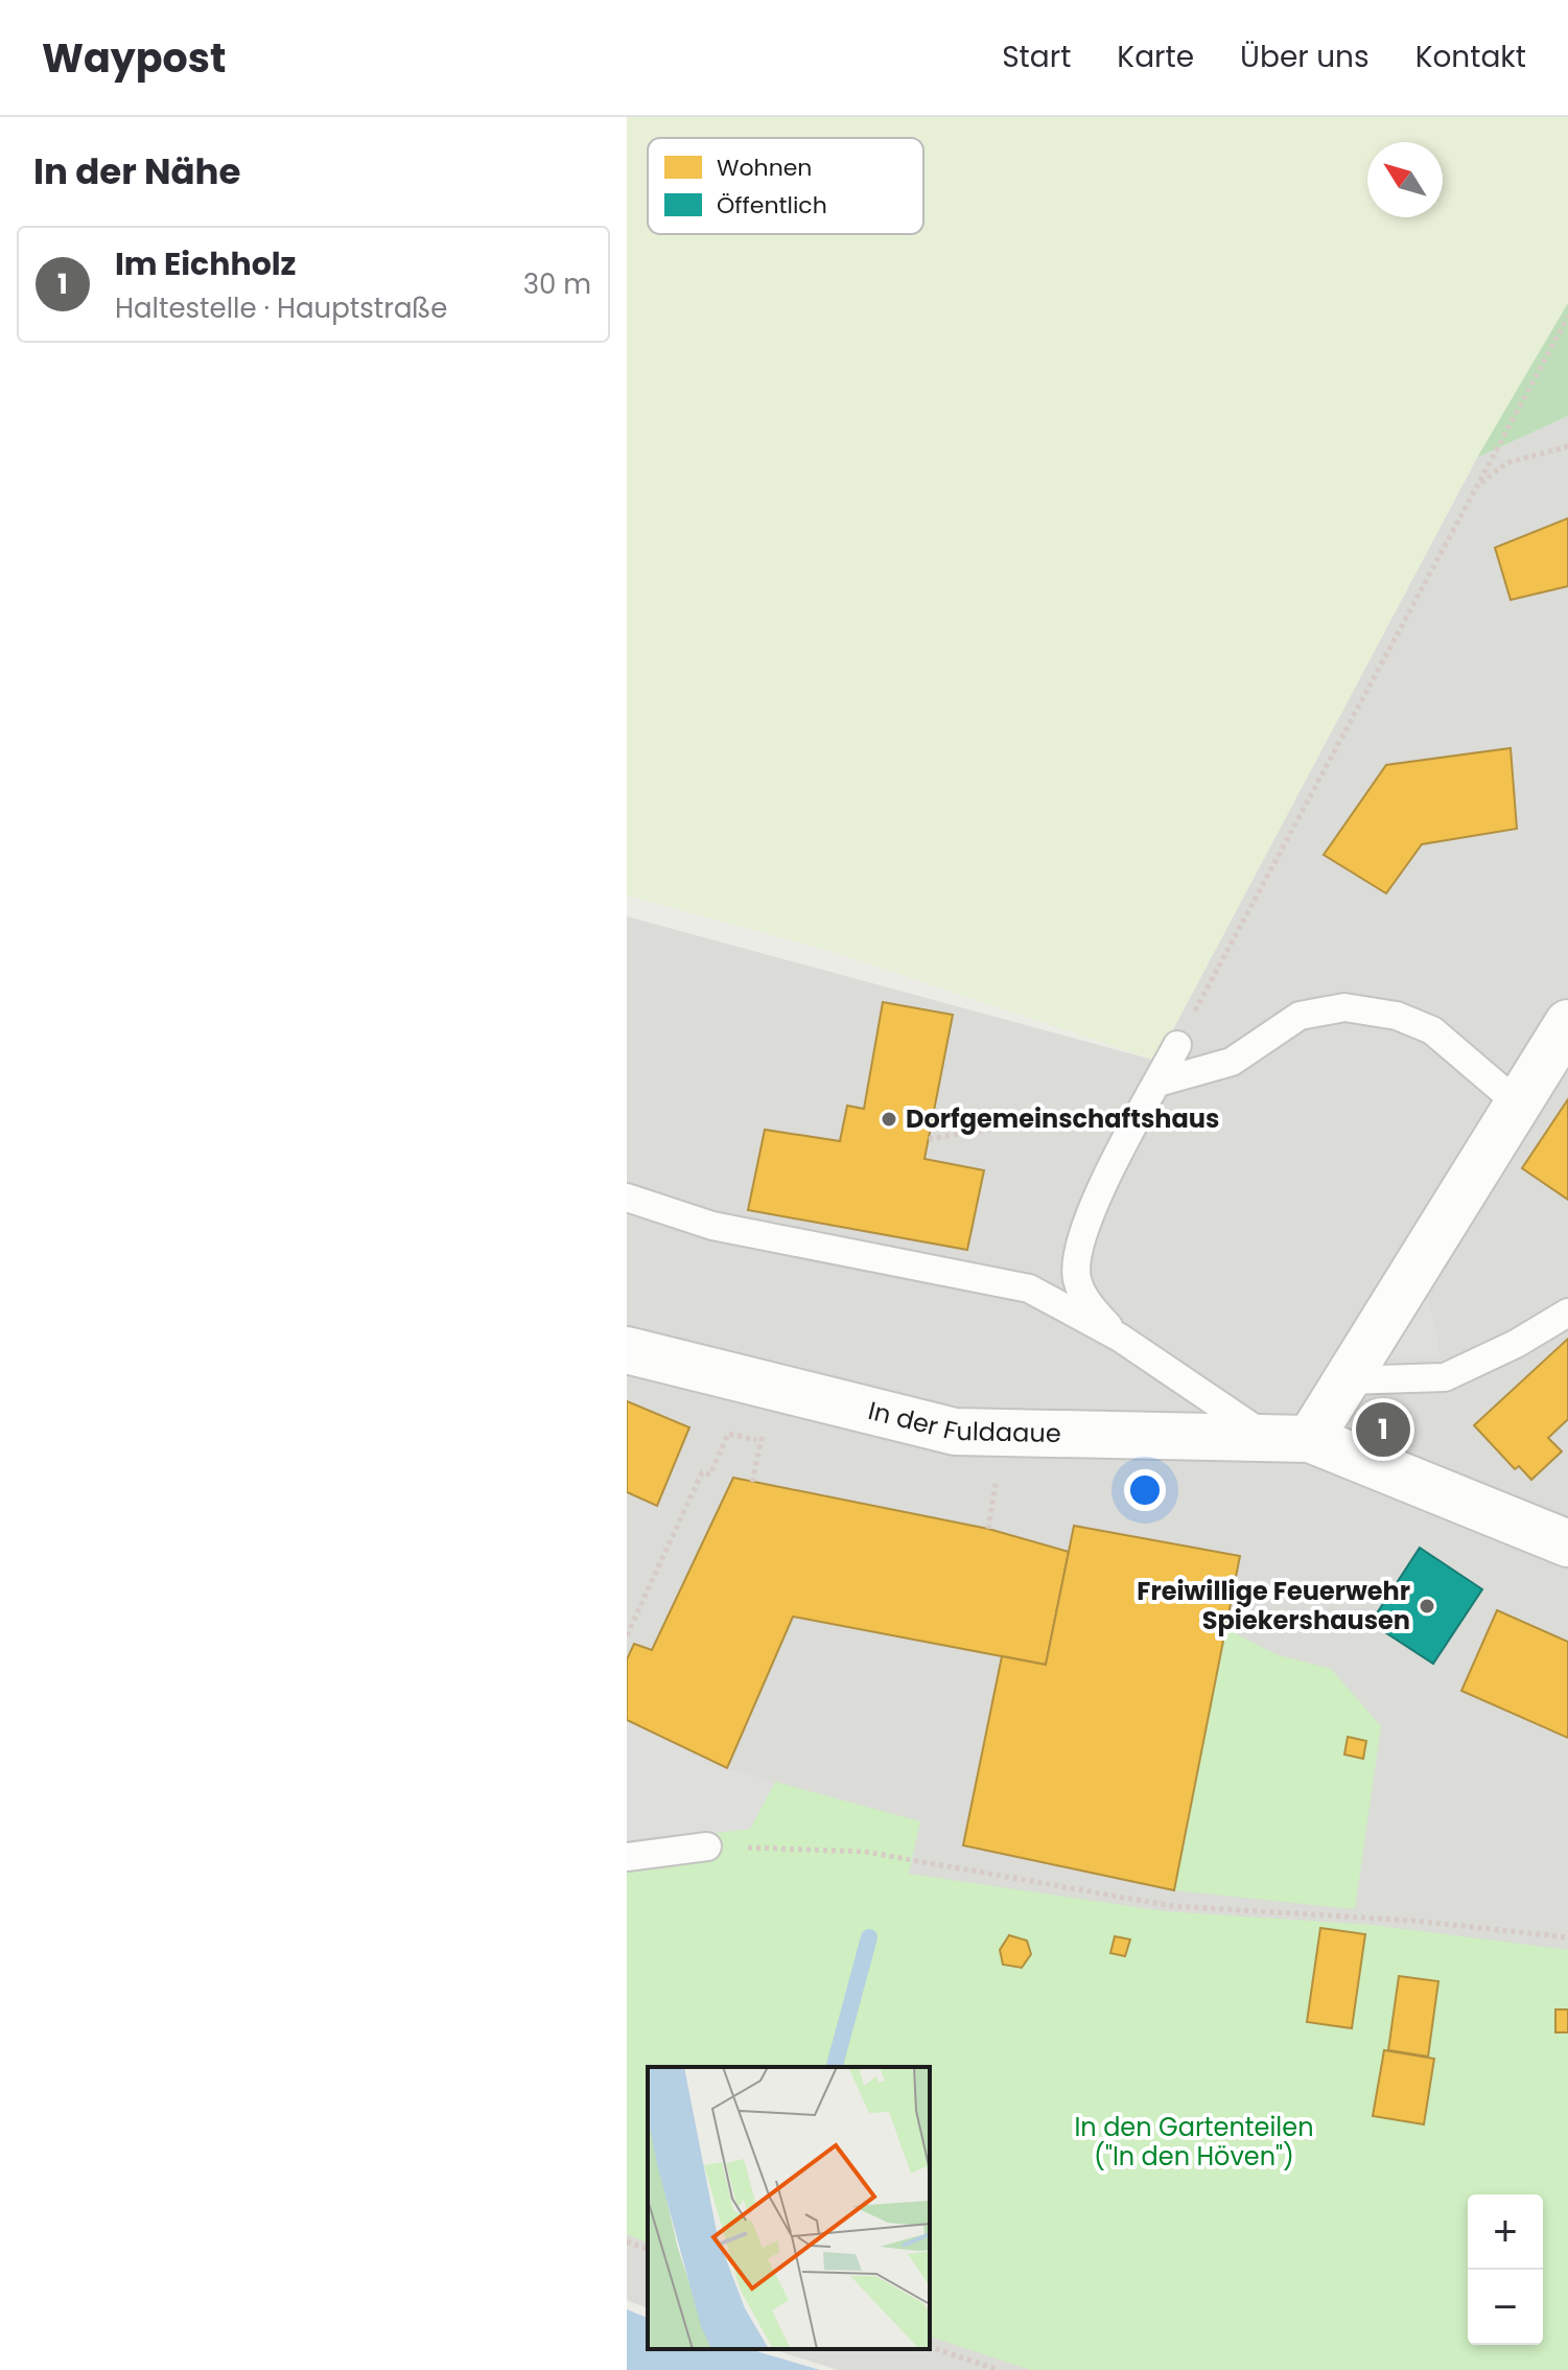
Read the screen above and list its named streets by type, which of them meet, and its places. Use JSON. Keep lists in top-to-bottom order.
{
  "streets": {
    "street": ["In der Fuldaaue"]
  },
  "parks": ["In den Gartenteilen (\"In den Höven\")"],
  "places": ["Dorfgemeinschaftshaus", "Freiwillige Feuerwehr Spiekershausen"],
  "legend": ["Wohnen", "Öffentlich"],
  "north": "top left",
  "page": {
    "header": "Waypost",
    "nav": [
      "Start",
      "Karte",
      "Über uns",
      "Kontakt"
    ],
    "heading": "In der Nähe",
    "list": [
      {
        "mark": "1",
        "name": "Im Eichholz",
        "note": "Haltestelle · Hauptstraße",
        "value": "30 m"
      }
    ],
    "pins": "1",
    "map_buttons": ["+", "−"]
  }
}
